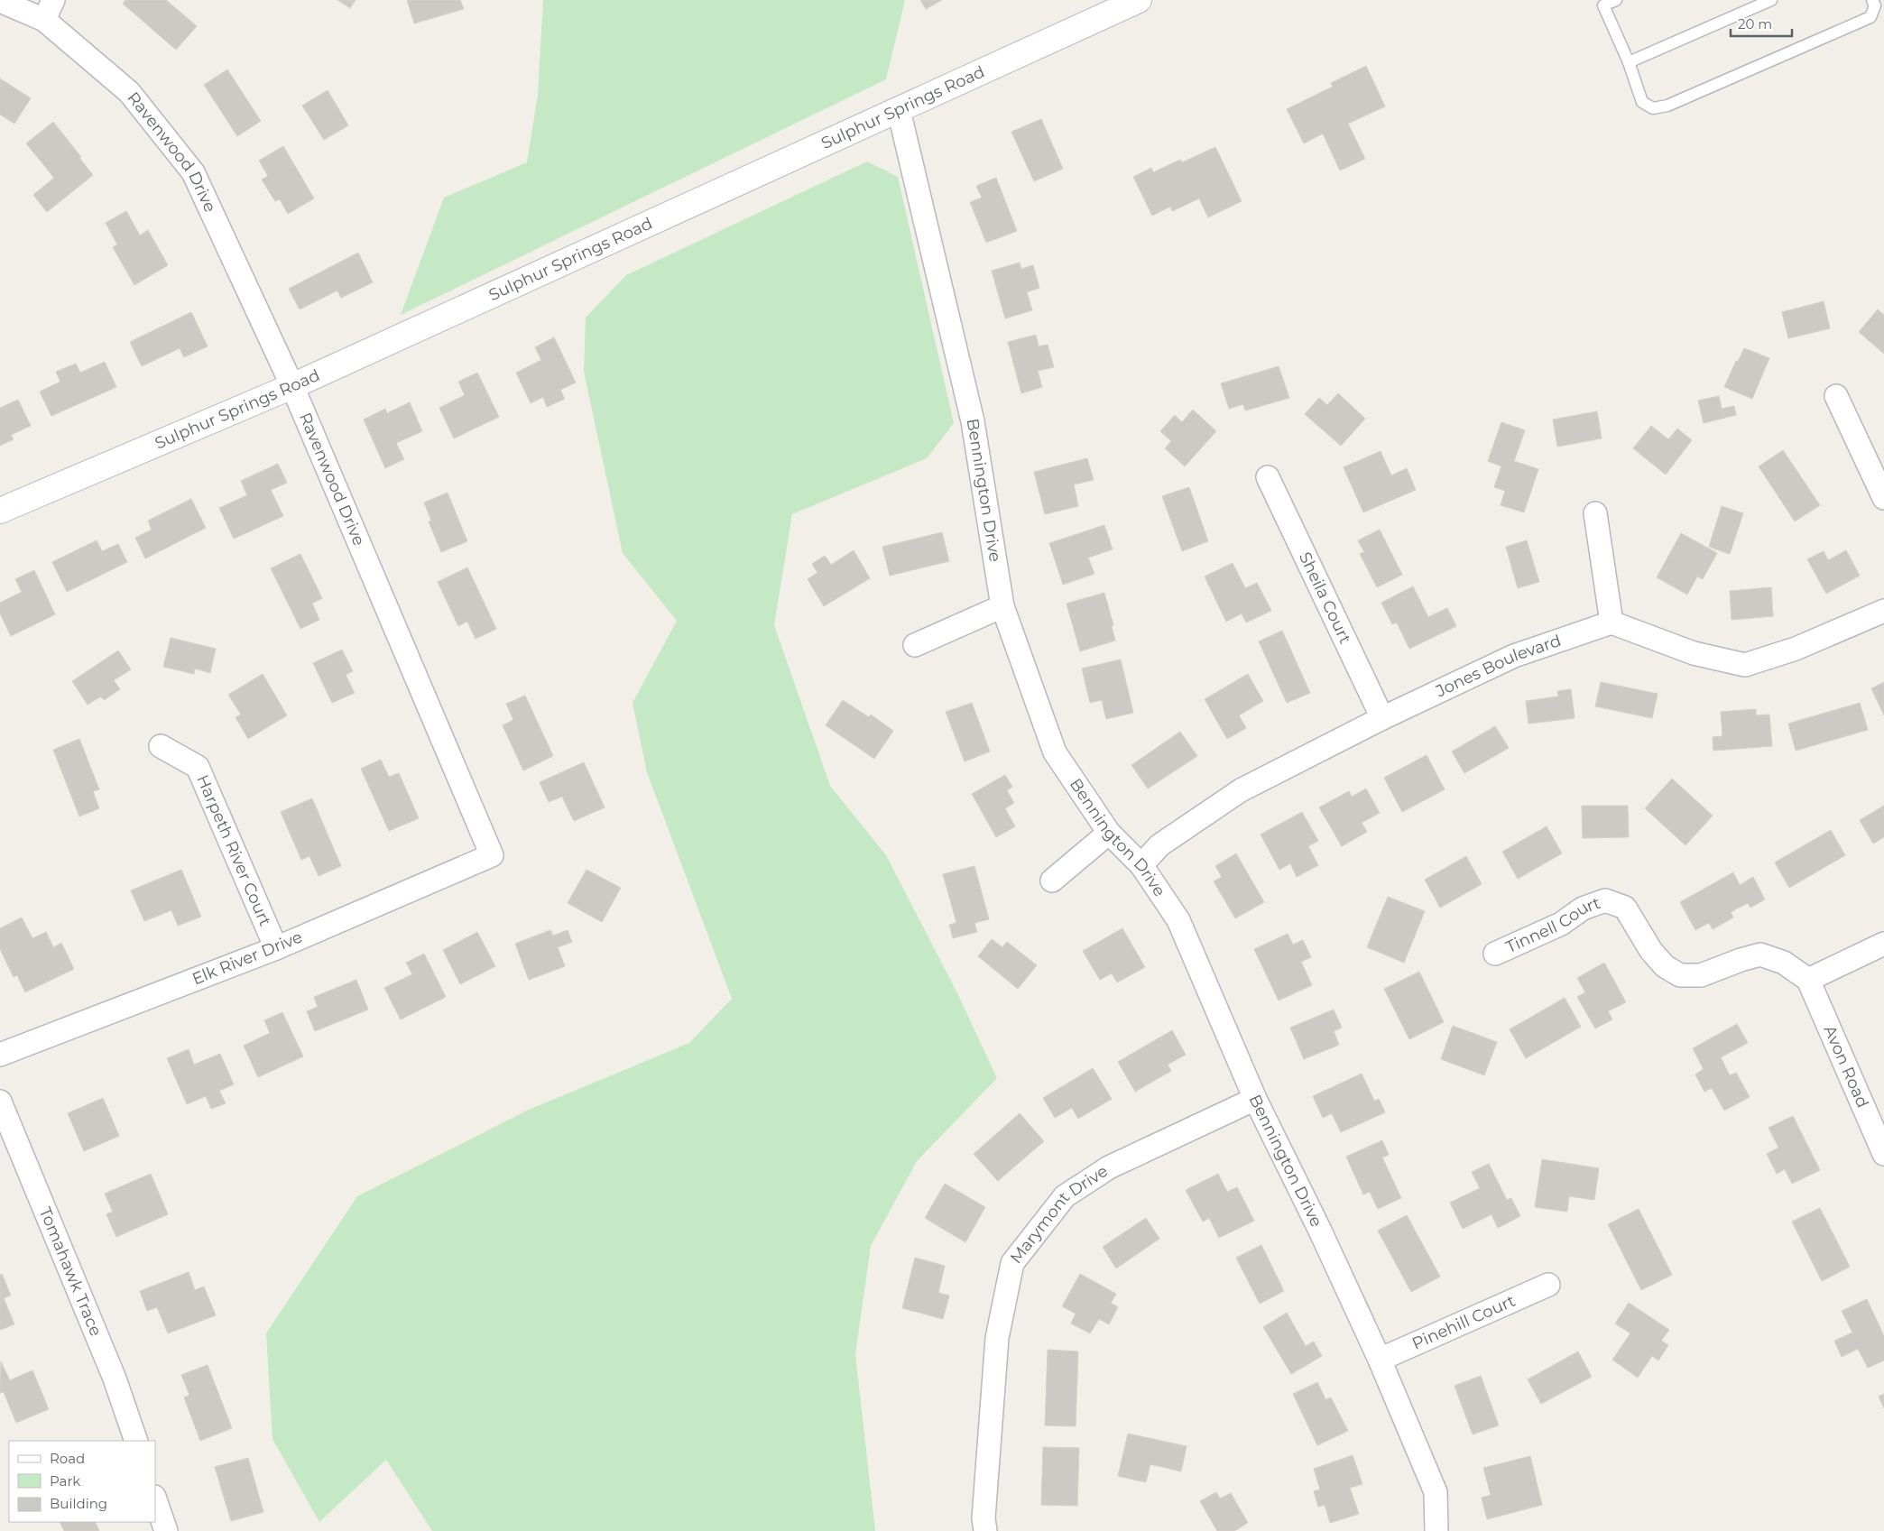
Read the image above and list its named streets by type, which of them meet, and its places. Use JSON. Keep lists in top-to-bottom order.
{
  "streets": {
    "street": [
      "Sulphur Springs Road",
      "Ravenwood Drive",
      "Bennington Drive",
      "Sheila Court",
      "Jones Boulevard",
      "Harpeth River Court",
      "Tinnell Court",
      "Elk River Drive",
      "Avon Road",
      "Marymont Drive",
      "Tomahawk Trace",
      "Pinehill Court"
    ]
  },
  "crossings": [
    ["Sulphur Springs Road", "Ravenwood Drive"],
    ["Sulphur Springs Road", "Bennington Drive"],
    ["Ravenwood Drive", "Elk River Drive"],
    ["Bennington Drive", "Jones Boulevard"],
    ["Bennington Drive", "Marymont Drive"],
    ["Bennington Drive", "Pinehill Court"],
    ["Sheila Court", "Jones Boulevard"],
    ["Harpeth River Court", "Elk River Drive"],
    ["Tinnell Court", "Avon Road"]
  ],
  "legend": ["Road", "Park", "Building"],
  "scale_bar": "20 m"
}
